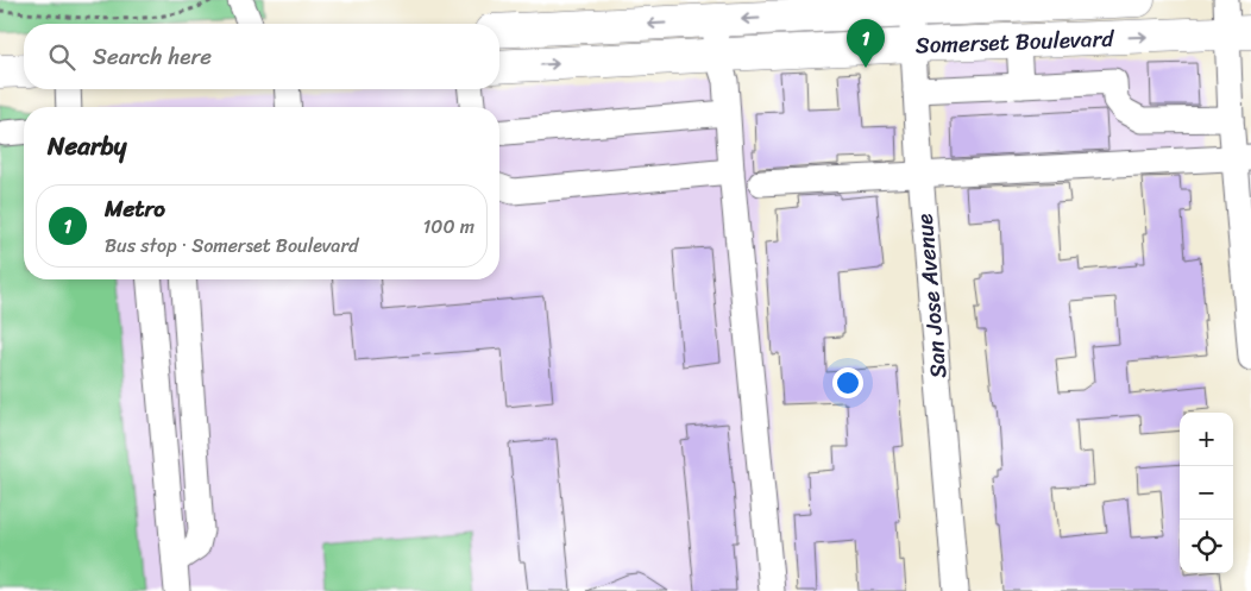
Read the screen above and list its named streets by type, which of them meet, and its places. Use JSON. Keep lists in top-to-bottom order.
{
  "streets": {
    "main road": ["Somerset Boulevard"],
    "street": ["San Jose Avenue"]
  },
  "crossings": [
    ["Somerset Boulevard", "San Jose Avenue"]
  ],
  "page": {
    "pins": "1",
    "search": "Search here",
    "heading": "Nearby",
    "list": [
      {
        "mark": "1",
        "name": "Metro",
        "note": "Bus stop · Somerset Boulevard",
        "value": "100 m"
      }
    ],
    "map_buttons": ["+", "−"]
  }
}
